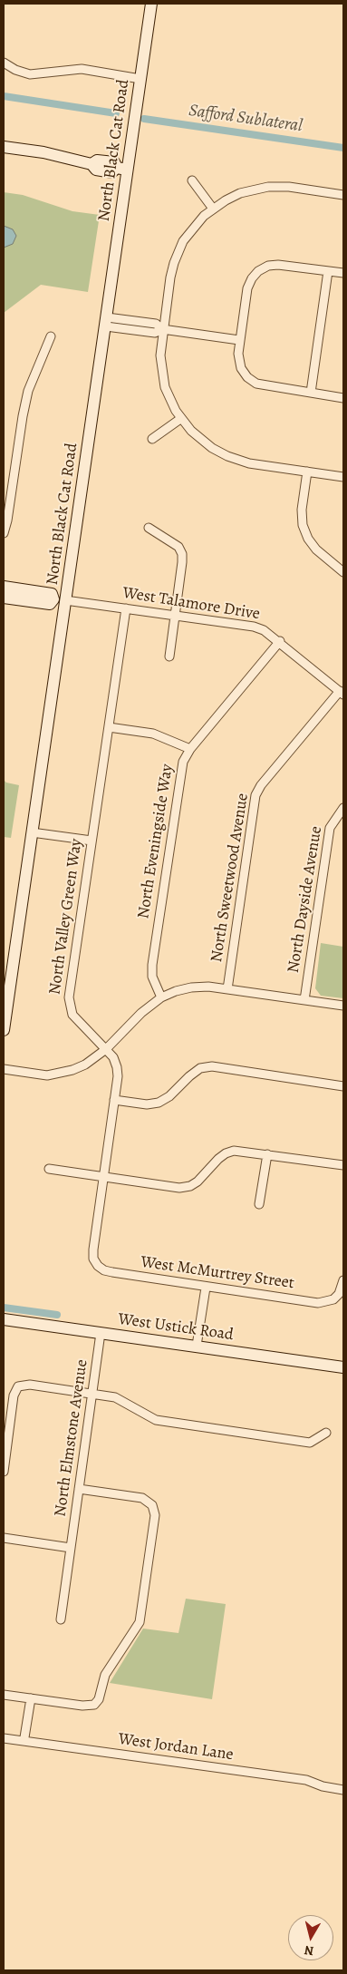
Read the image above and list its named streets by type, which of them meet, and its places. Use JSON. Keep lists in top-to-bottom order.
{
  "streets": {
    "main road": ["North Black Cat Road", "West Ustick Road"],
    "street": [
      "West Talamore Drive",
      "North Eveningside Way",
      "North Sweetwood Avenue",
      "North Dayside Avenue",
      "North Valley Green Way",
      "West McMurtrey Street",
      "North Elmstone Avenue",
      "West Jordan Lane"
    ]
  },
  "crossings": [
    ["North Black Cat Road", "West Talamore Drive"],
    ["West Talamore Drive", "North Eveningside Way"],
    ["West Talamore Drive", "North Sweetwood Avenue"],
    ["West Talamore Drive", "North Valley Green Way"],
    ["North Valley Green Way", "West McMurtrey Street"],
    ["West Ustick Road", "North Elmstone Avenue"]
  ],
  "water": ["Safford Sublateral"],
  "north": "bottom"
}
